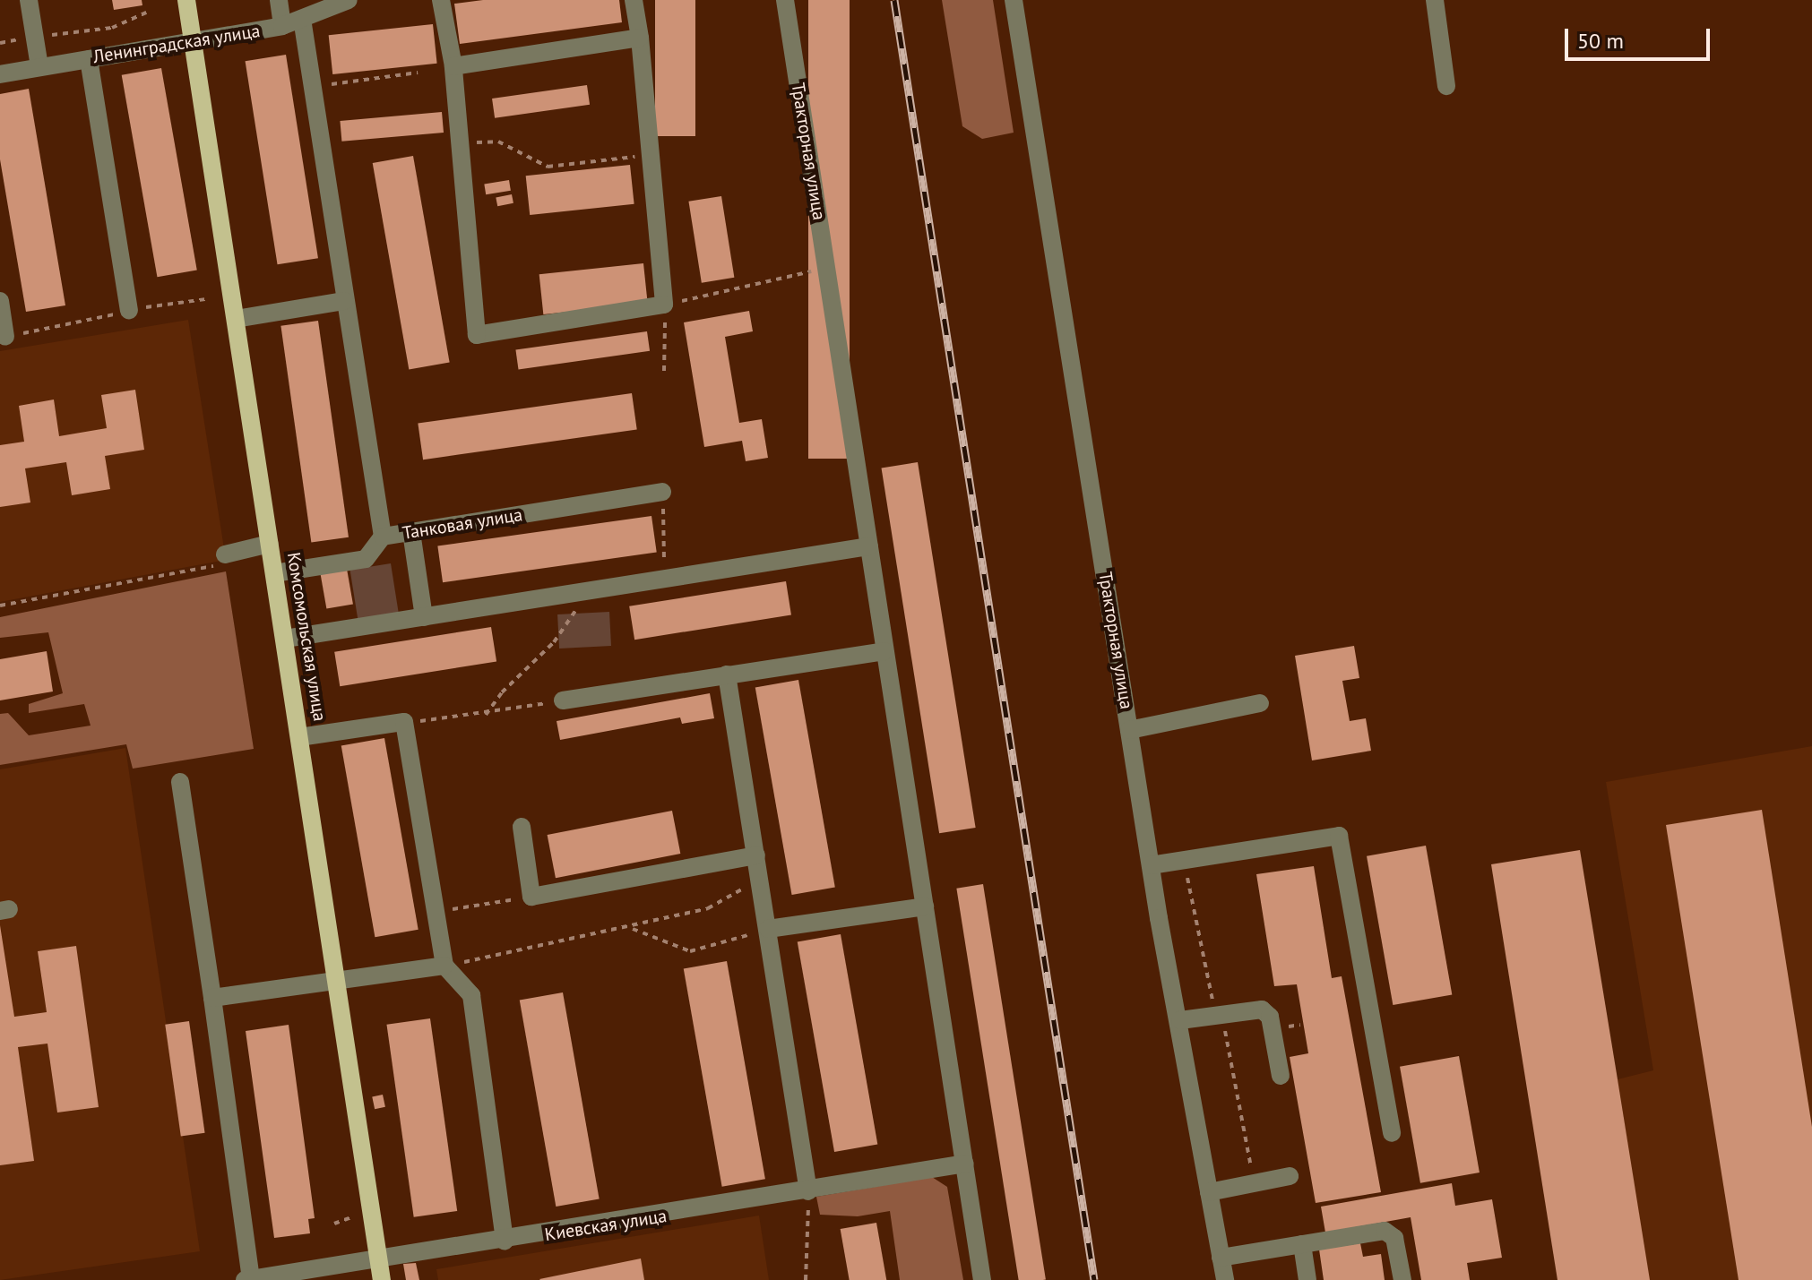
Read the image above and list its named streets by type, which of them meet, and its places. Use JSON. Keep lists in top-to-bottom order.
{
  "streets": {
    "main road": ["Комсомольская улица"],
    "street": [
      "Ленинградская улица",
      "Тракторная улица",
      "Танковая улица",
      "Киевская улица"
    ]
  },
  "crossings": [
    ["Ленинградская улица", "Комсомольская улица"],
    ["Тракторная улица", "Киевская улица"],
    ["Танковая улица", "Комсомольская улица"],
    ["Комсомольская улица", "Киевская улица"]
  ],
  "scale_bar": "50 m"
}
